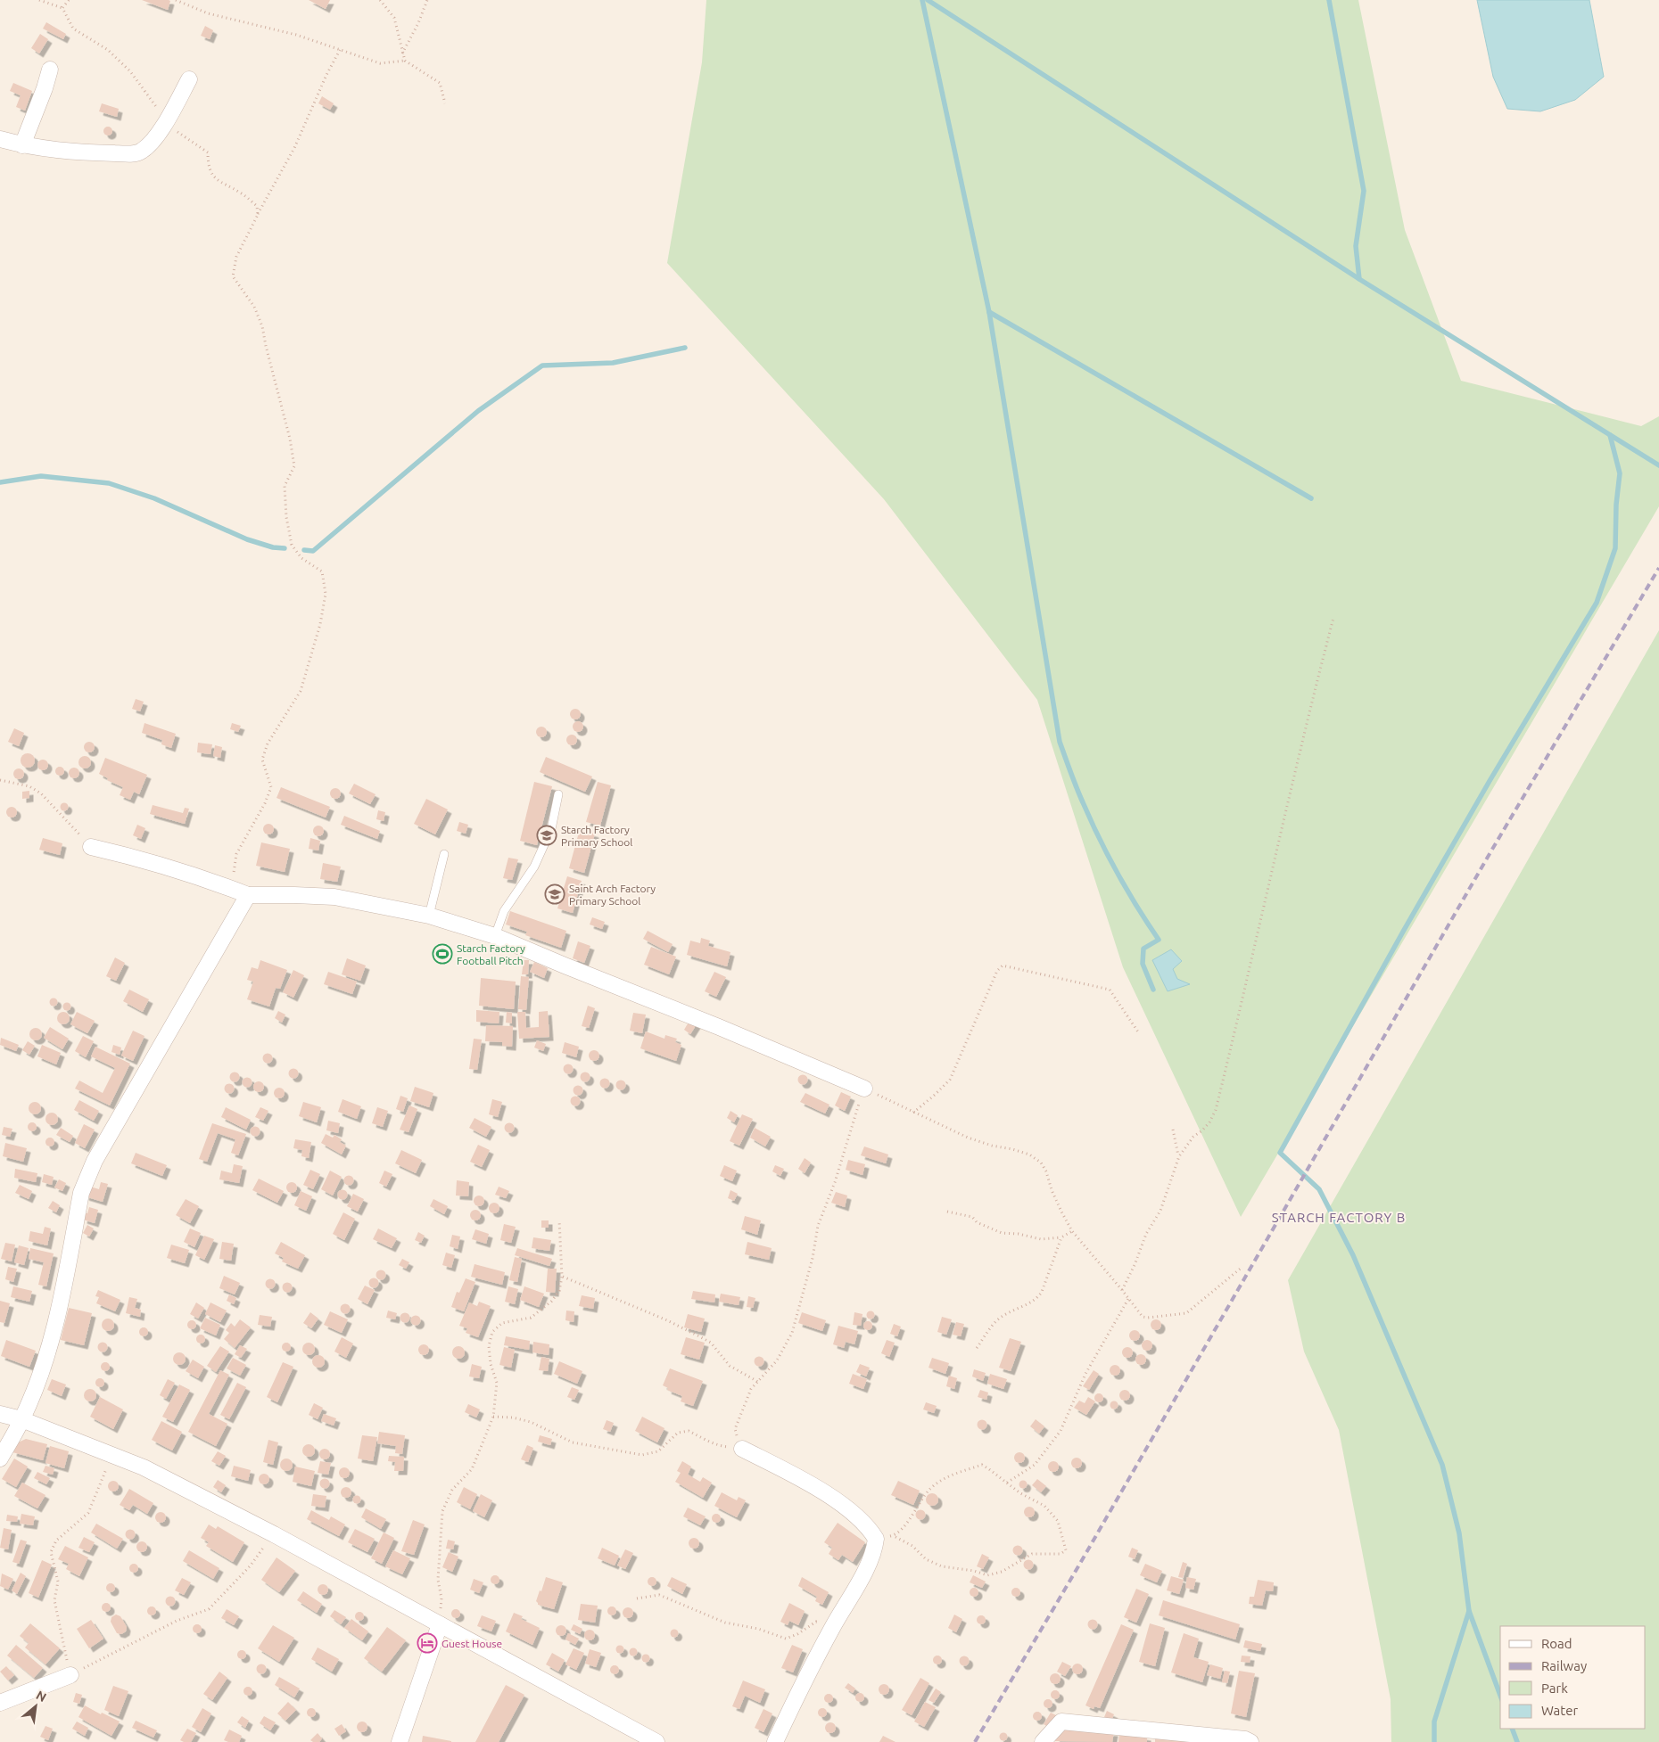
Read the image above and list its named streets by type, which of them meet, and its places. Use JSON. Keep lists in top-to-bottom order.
{
  "districts": ["STARCH FACTORY B"],
  "places": {
    "school or university": ["Starch Factory Primary School", "Saint Arch Factory Primary School"],
    "sports": ["Starch Factory Football Pitch"],
    "hotel": ["Guest House"]
  },
  "legend": [
    "Road",
    "Railway",
    "Park",
    "Water"
  ],
  "north": "top right"
}
